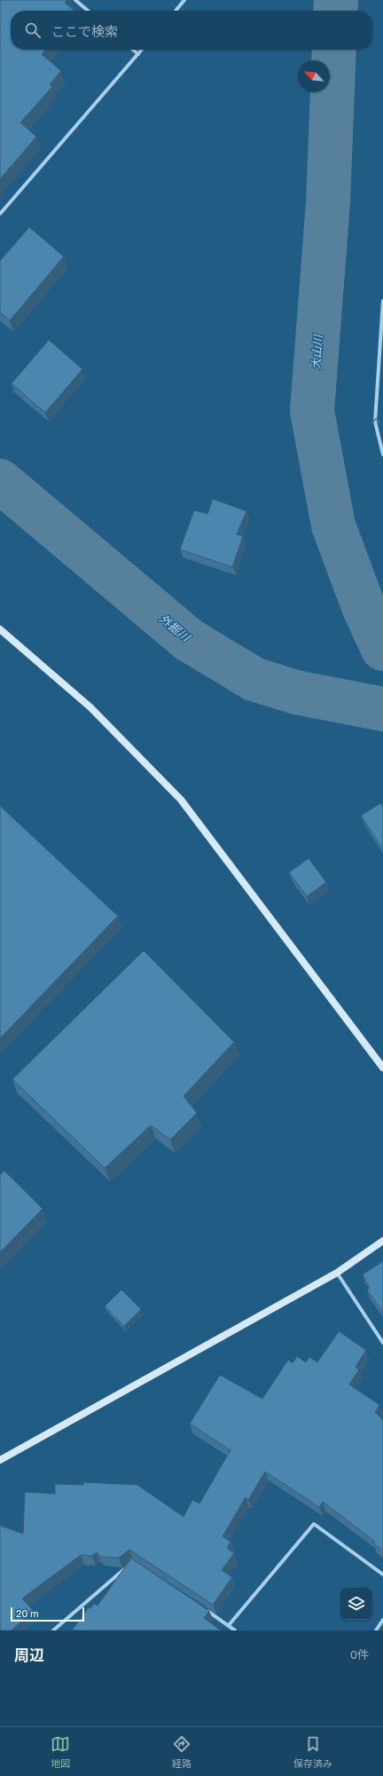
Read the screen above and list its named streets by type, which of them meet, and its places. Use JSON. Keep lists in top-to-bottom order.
{
  "water": ["大山川", "外掘川"],
  "scale_bar": "20 m",
  "north": "top left",
  "page": {
    "search": "ここで検索",
    "scale": "20 m",
    "heading": ["周辺", "0件"],
    "nav": ["地図", "経路", "保存済み"]
  }
}
